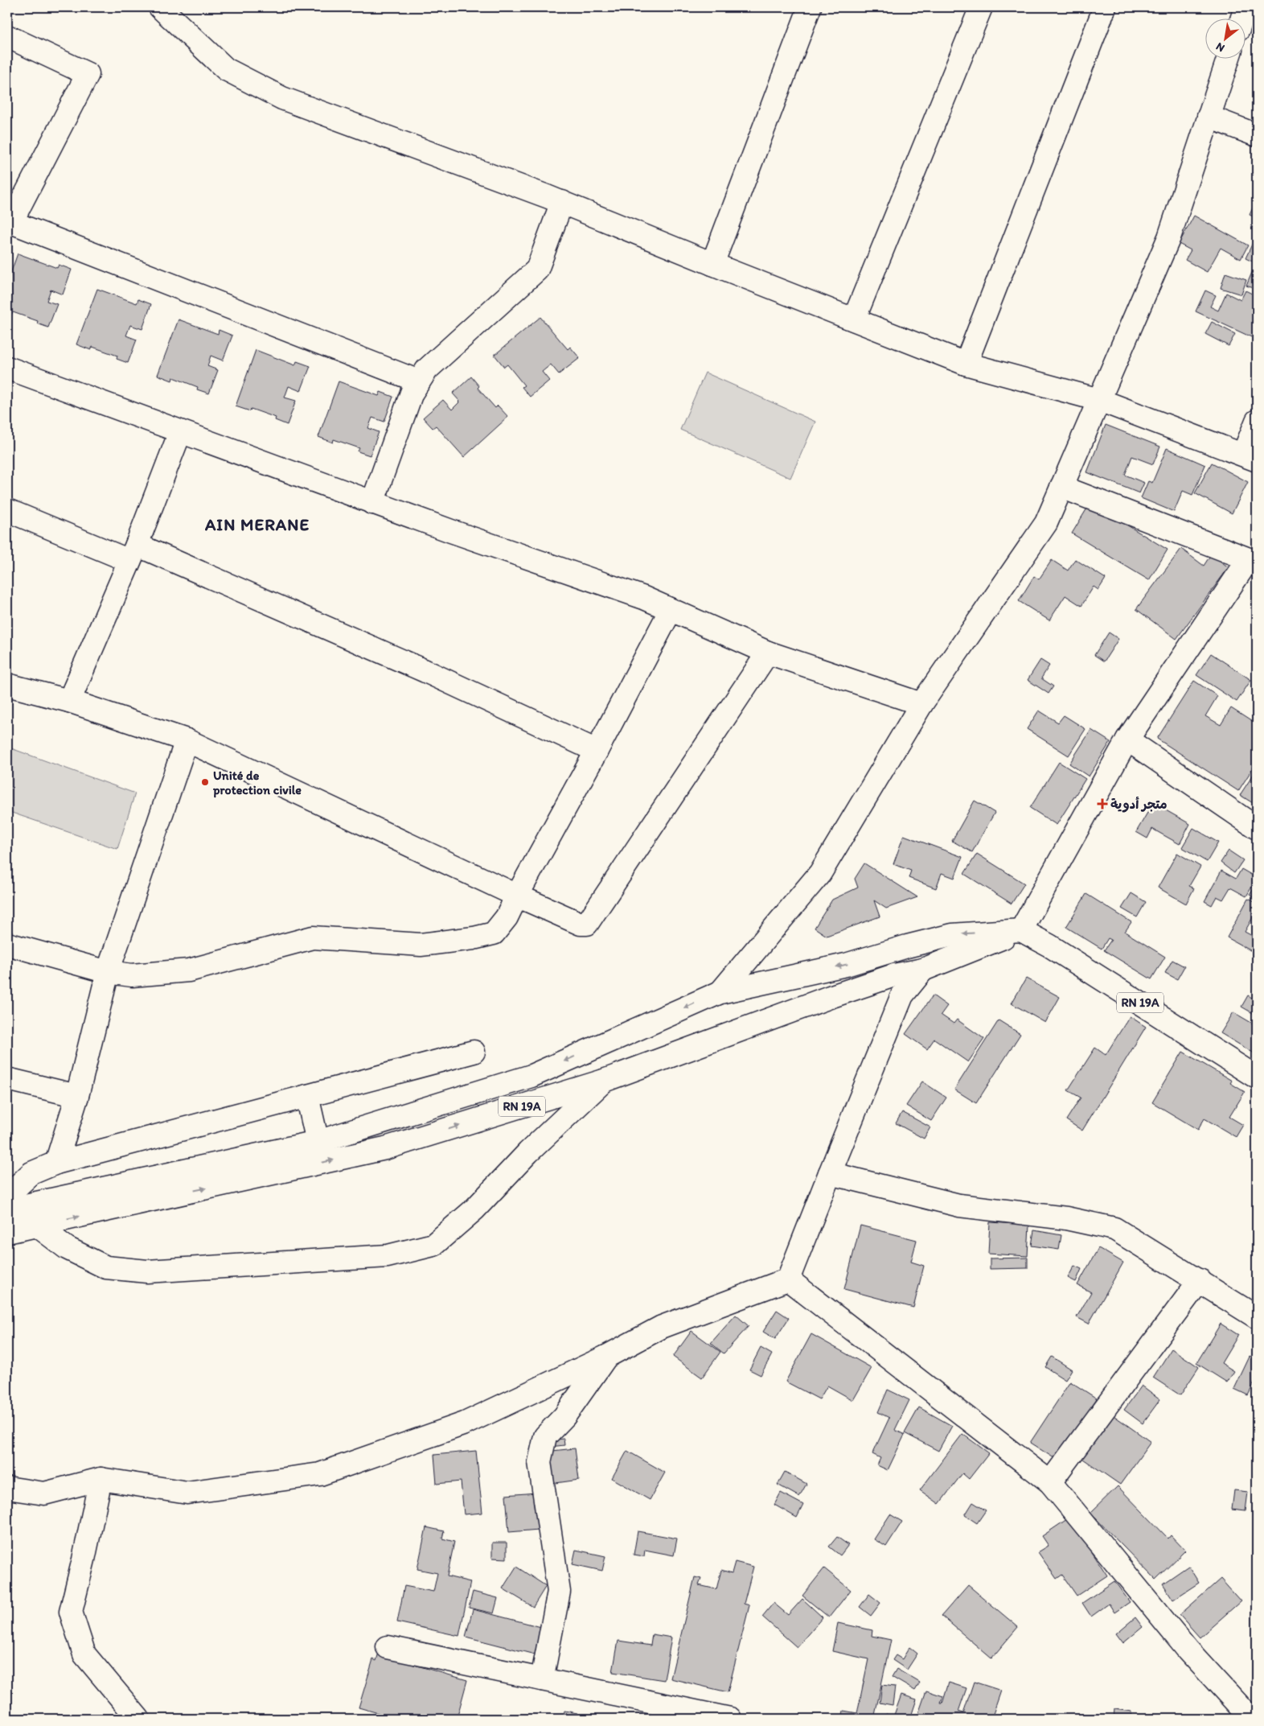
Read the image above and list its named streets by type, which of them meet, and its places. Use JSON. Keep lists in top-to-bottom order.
{
  "streets": {
    "street": ["RN 19A"]
  },
  "districts": ["AIN MERANE"],
  "places": {
    "other": ["Unité de protection civile"],
    "health": ["متجر أدوية"]
  },
  "north": "bottom left"
}
